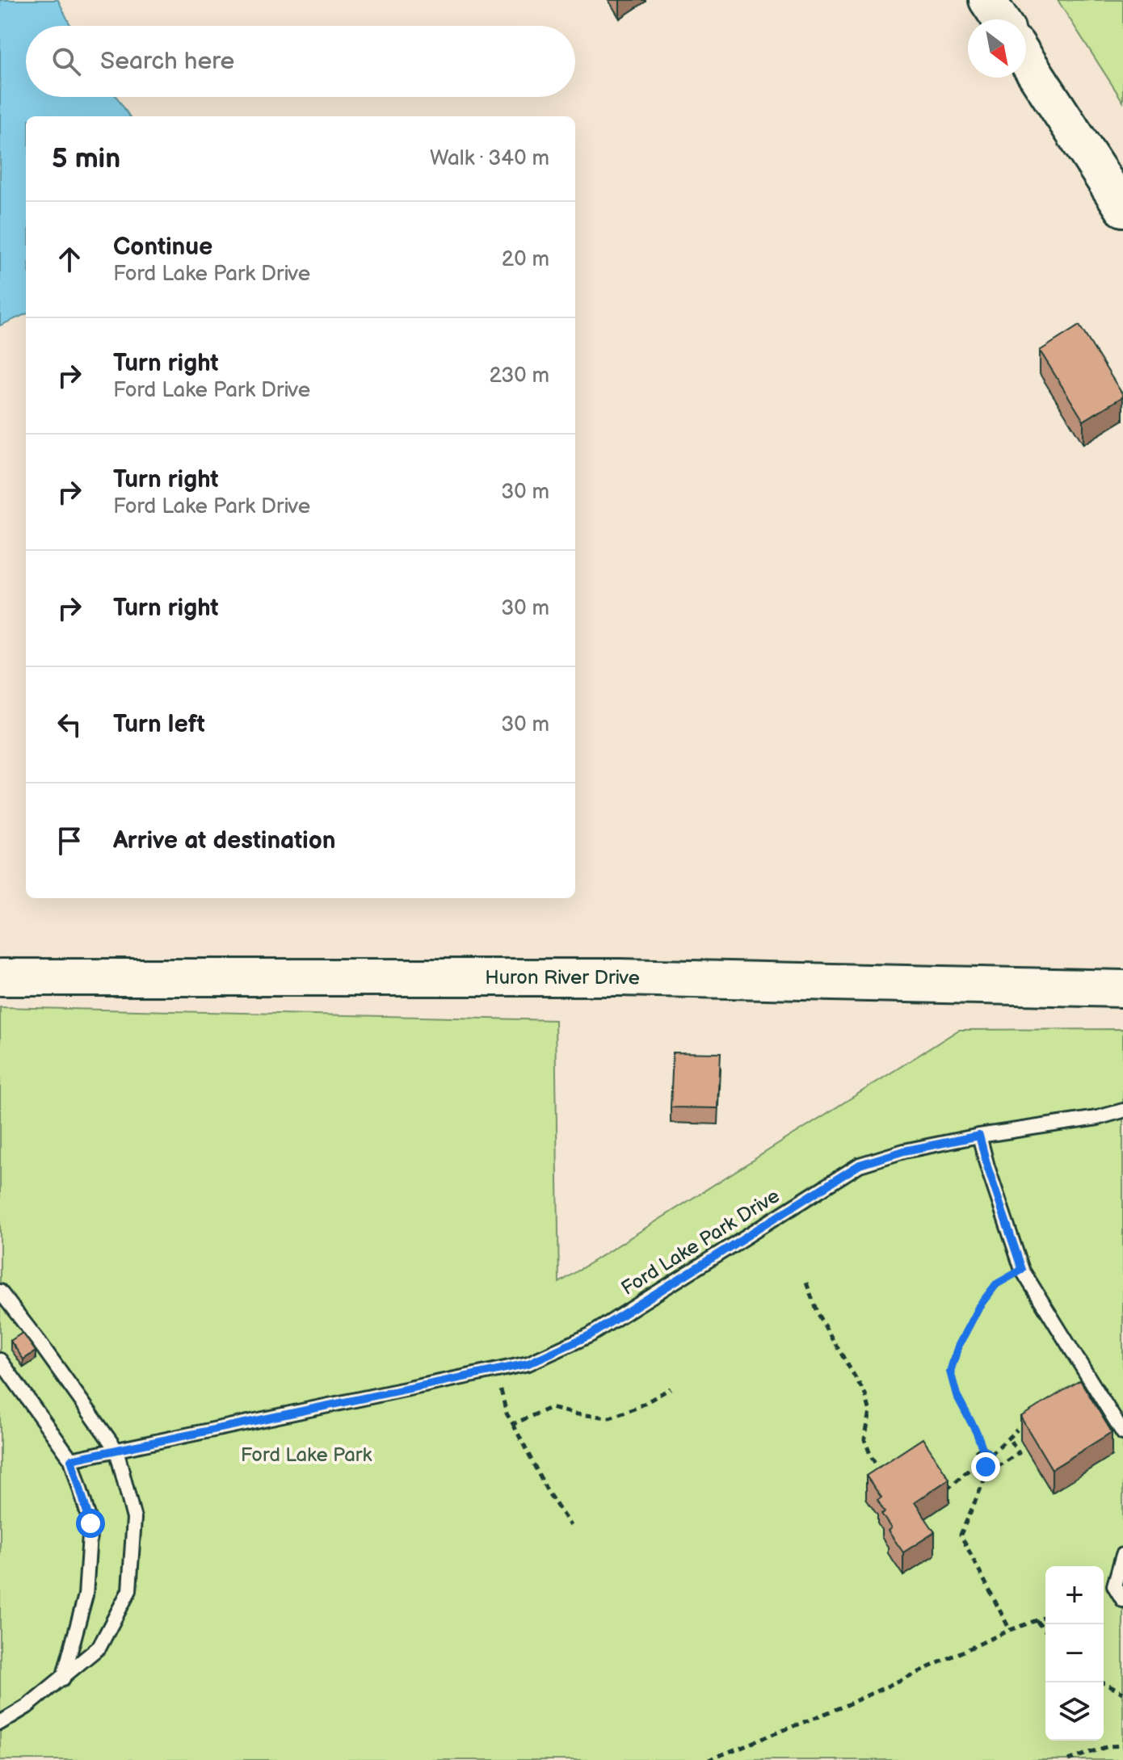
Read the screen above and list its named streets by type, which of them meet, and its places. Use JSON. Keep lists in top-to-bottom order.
{
  "streets": {
    "main road": ["Huron River Drive"],
    "lane": ["Ford Lake Park Drive"]
  },
  "parks": ["Ford Lake Park"],
  "north": "bottom right",
  "page": {
    "search": "Search here",
    "heading": ["5 min", "Walk · 340 m"],
    "list": [
      ["Continue", "Ford Lake Park Drive", "20 m"],
      ["Turn right", "Ford Lake Park Drive", "230 m"],
      ["Turn right", "Ford Lake Park Drive", "30 m"],
      ["Turn right", "30 m"],
      ["Turn left", "30 m"],
      "Arrive at destination"
    ],
    "map_buttons": ["+", "−"]
  }
}
